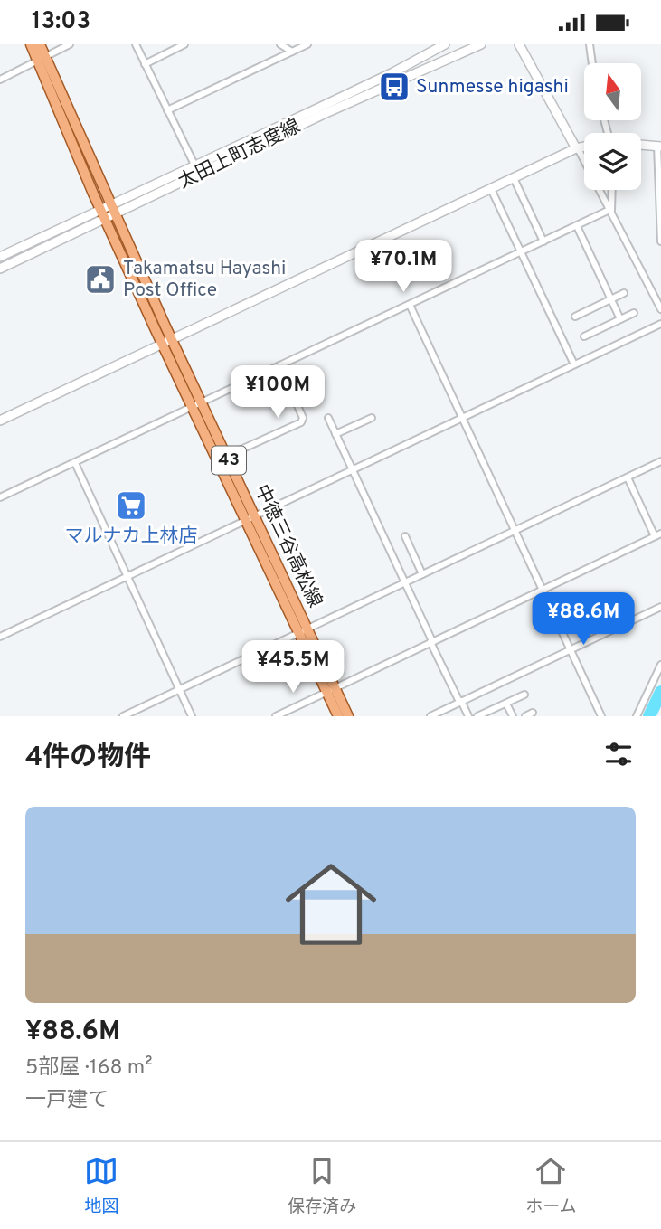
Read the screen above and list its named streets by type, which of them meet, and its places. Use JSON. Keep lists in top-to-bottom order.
{
  "streets": {
    "main road": ["太田上町志度線", "43", "中徳三谷高松線"]
  },
  "crossings": [
    ["太田上町志度線", "中徳三谷高松線"]
  ],
  "places": {
    "bus stop": ["Sunmesse higashi"],
    "public building": ["Takamatsu Hayashi Post Office"],
    "supermarket": ["マルナカ上林店"]
  },
  "north": "top",
  "page": {
    "status": "13:03",
    "price": [
      "¥70.1M",
      "¥100M",
      "¥88.6M",
      "¥45.5M"
    ],
    "heading": "4件の物件",
    "list": [
      {
        "name": "¥88.6M",
        "note": "5部屋 · 168 m² · 一戸建て"
      }
    ],
    "tabs": ["地図", "保存済み", "ホーム"]
  }
}
